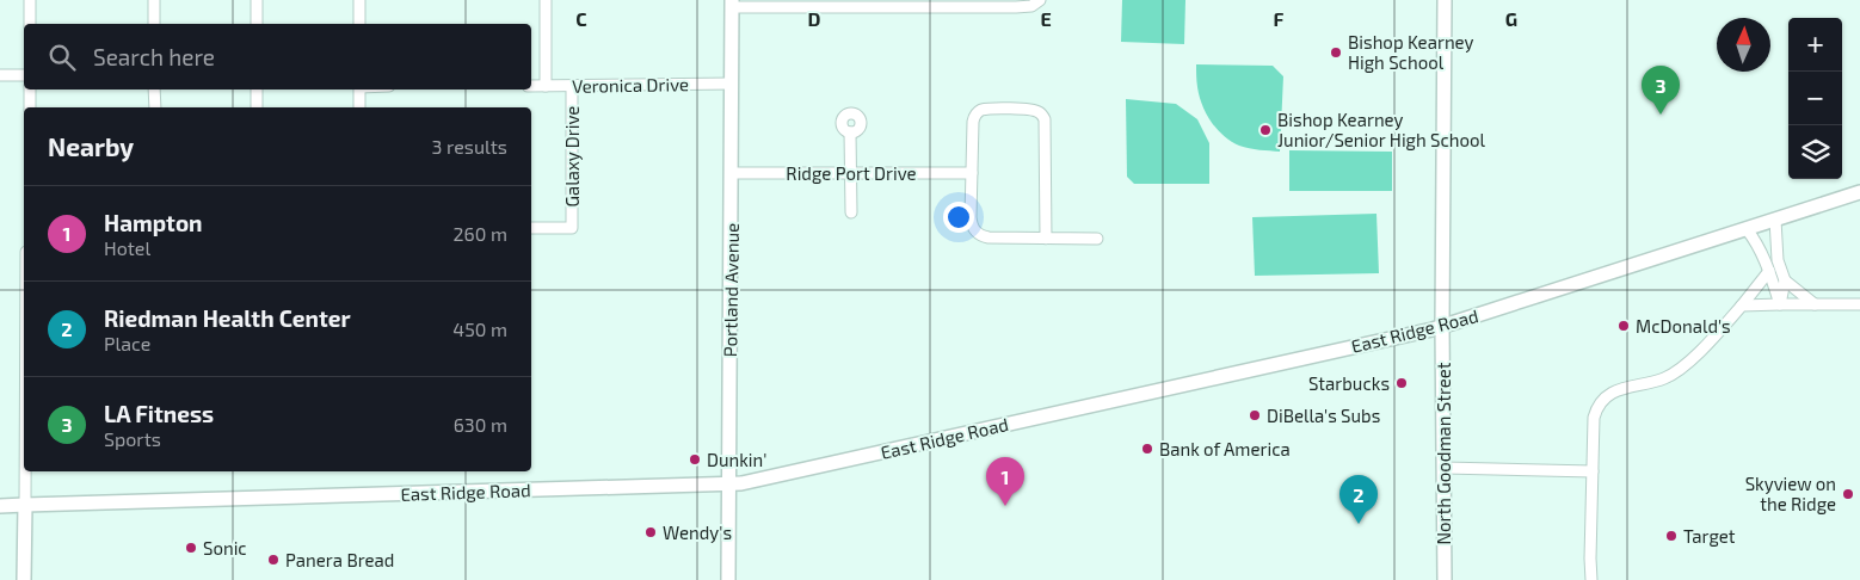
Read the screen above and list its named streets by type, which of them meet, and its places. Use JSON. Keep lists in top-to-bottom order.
{
  "streets": {
    "main road": ["Portland Avenue", "East Ridge Road", "North Goodman Street"],
    "street": ["Veronica Drive", "Galaxy Drive", "Ridge Port Drive"]
  },
  "crossings": [
    ["Veronica Drive", "Galaxy Drive"],
    ["Veronica Drive", "Portland Avenue"],
    ["Ridge Port Drive", "Portland Avenue"],
    ["Portland Avenue", "East Ridge Road"],
    ["East Ridge Road", "North Goodman Street"]
  ],
  "places": [
    "Bishop Kearney High School",
    "Bishop Kearney Junior/Senior High School",
    "McDonald's",
    "Starbucks",
    "DiBella's Subs",
    "Bank of America",
    "Dunkin'",
    "Skyview on the Ridge",
    "Wendy's",
    "Target",
    "Sonic",
    "Panera Bread"
  ],
  "north": "top",
  "page": {
    "map_buttons": ["+", "−"],
    "search": "Search here",
    "pins": ["3", "1", "2"],
    "heading": ["Nearby", "3 results"],
    "list": [
      {
        "mark": "1",
        "name": "Hampton",
        "note": "Hotel",
        "value": "260 m"
      },
      {
        "mark": "2",
        "name": "Riedman Health Center",
        "note": "Place",
        "value": "450 m"
      },
      {
        "mark": "3",
        "name": "LA Fitness",
        "note": "Sports",
        "value": "630 m"
      }
    ]
  },
  "grid": {
    "columns": [
      "C",
      "D",
      "E",
      "F",
      "G"
    ]
  }
}
